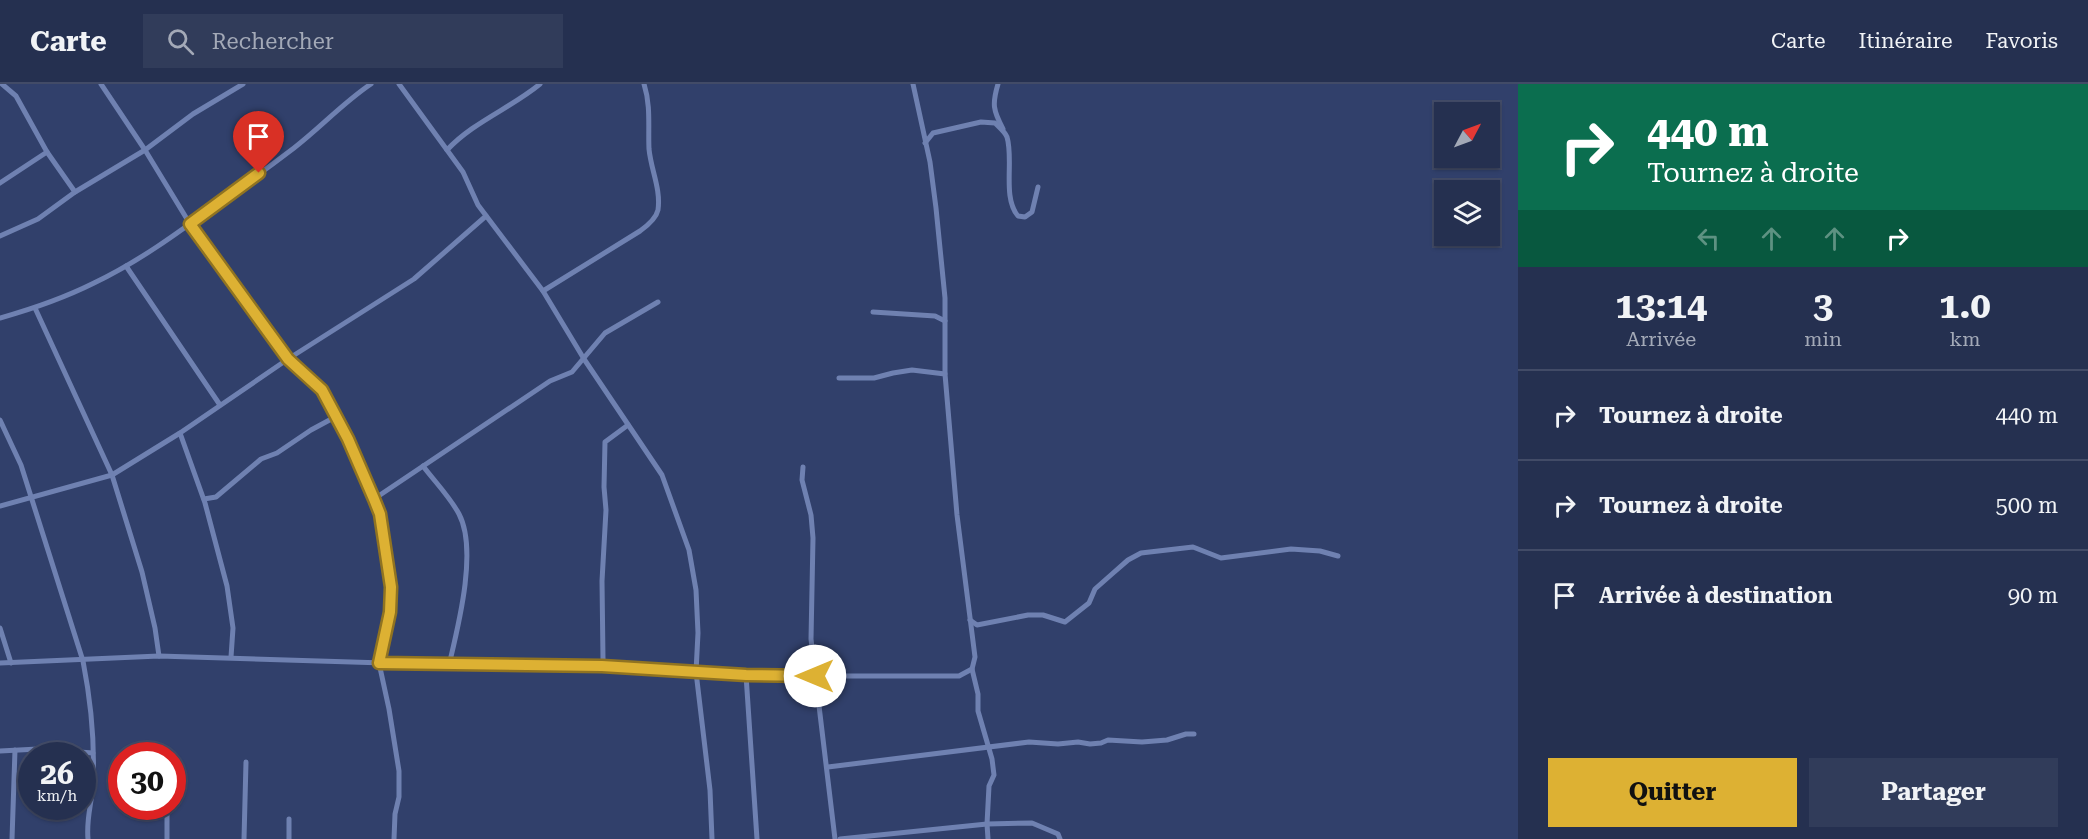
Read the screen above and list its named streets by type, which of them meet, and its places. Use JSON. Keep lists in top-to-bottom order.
{
  "north": "top right",
  "page": {
    "header": "Carte",
    "search": "Rechercher",
    "nav": ["Carte", "Itinéraire", "Favoris"],
    "turn": ["440 m", "Tournez à droite"],
    "eta": [
      "13:14",
      "Arrivée",
      "3",
      "min",
      "1.0",
      "km"
    ],
    "list": [
      {
        "name": "Tournez à droite",
        "value": "440 m"
      },
      {
        "name": "Tournez à droite",
        "value": "500 m"
      },
      {
        "name": "Arrivée à destination",
        "value": "90 m"
      }
    ],
    "speed": "26 km/h",
    "limit": "30",
    "buttons": ["Quitter", "Partager"]
  }
}
